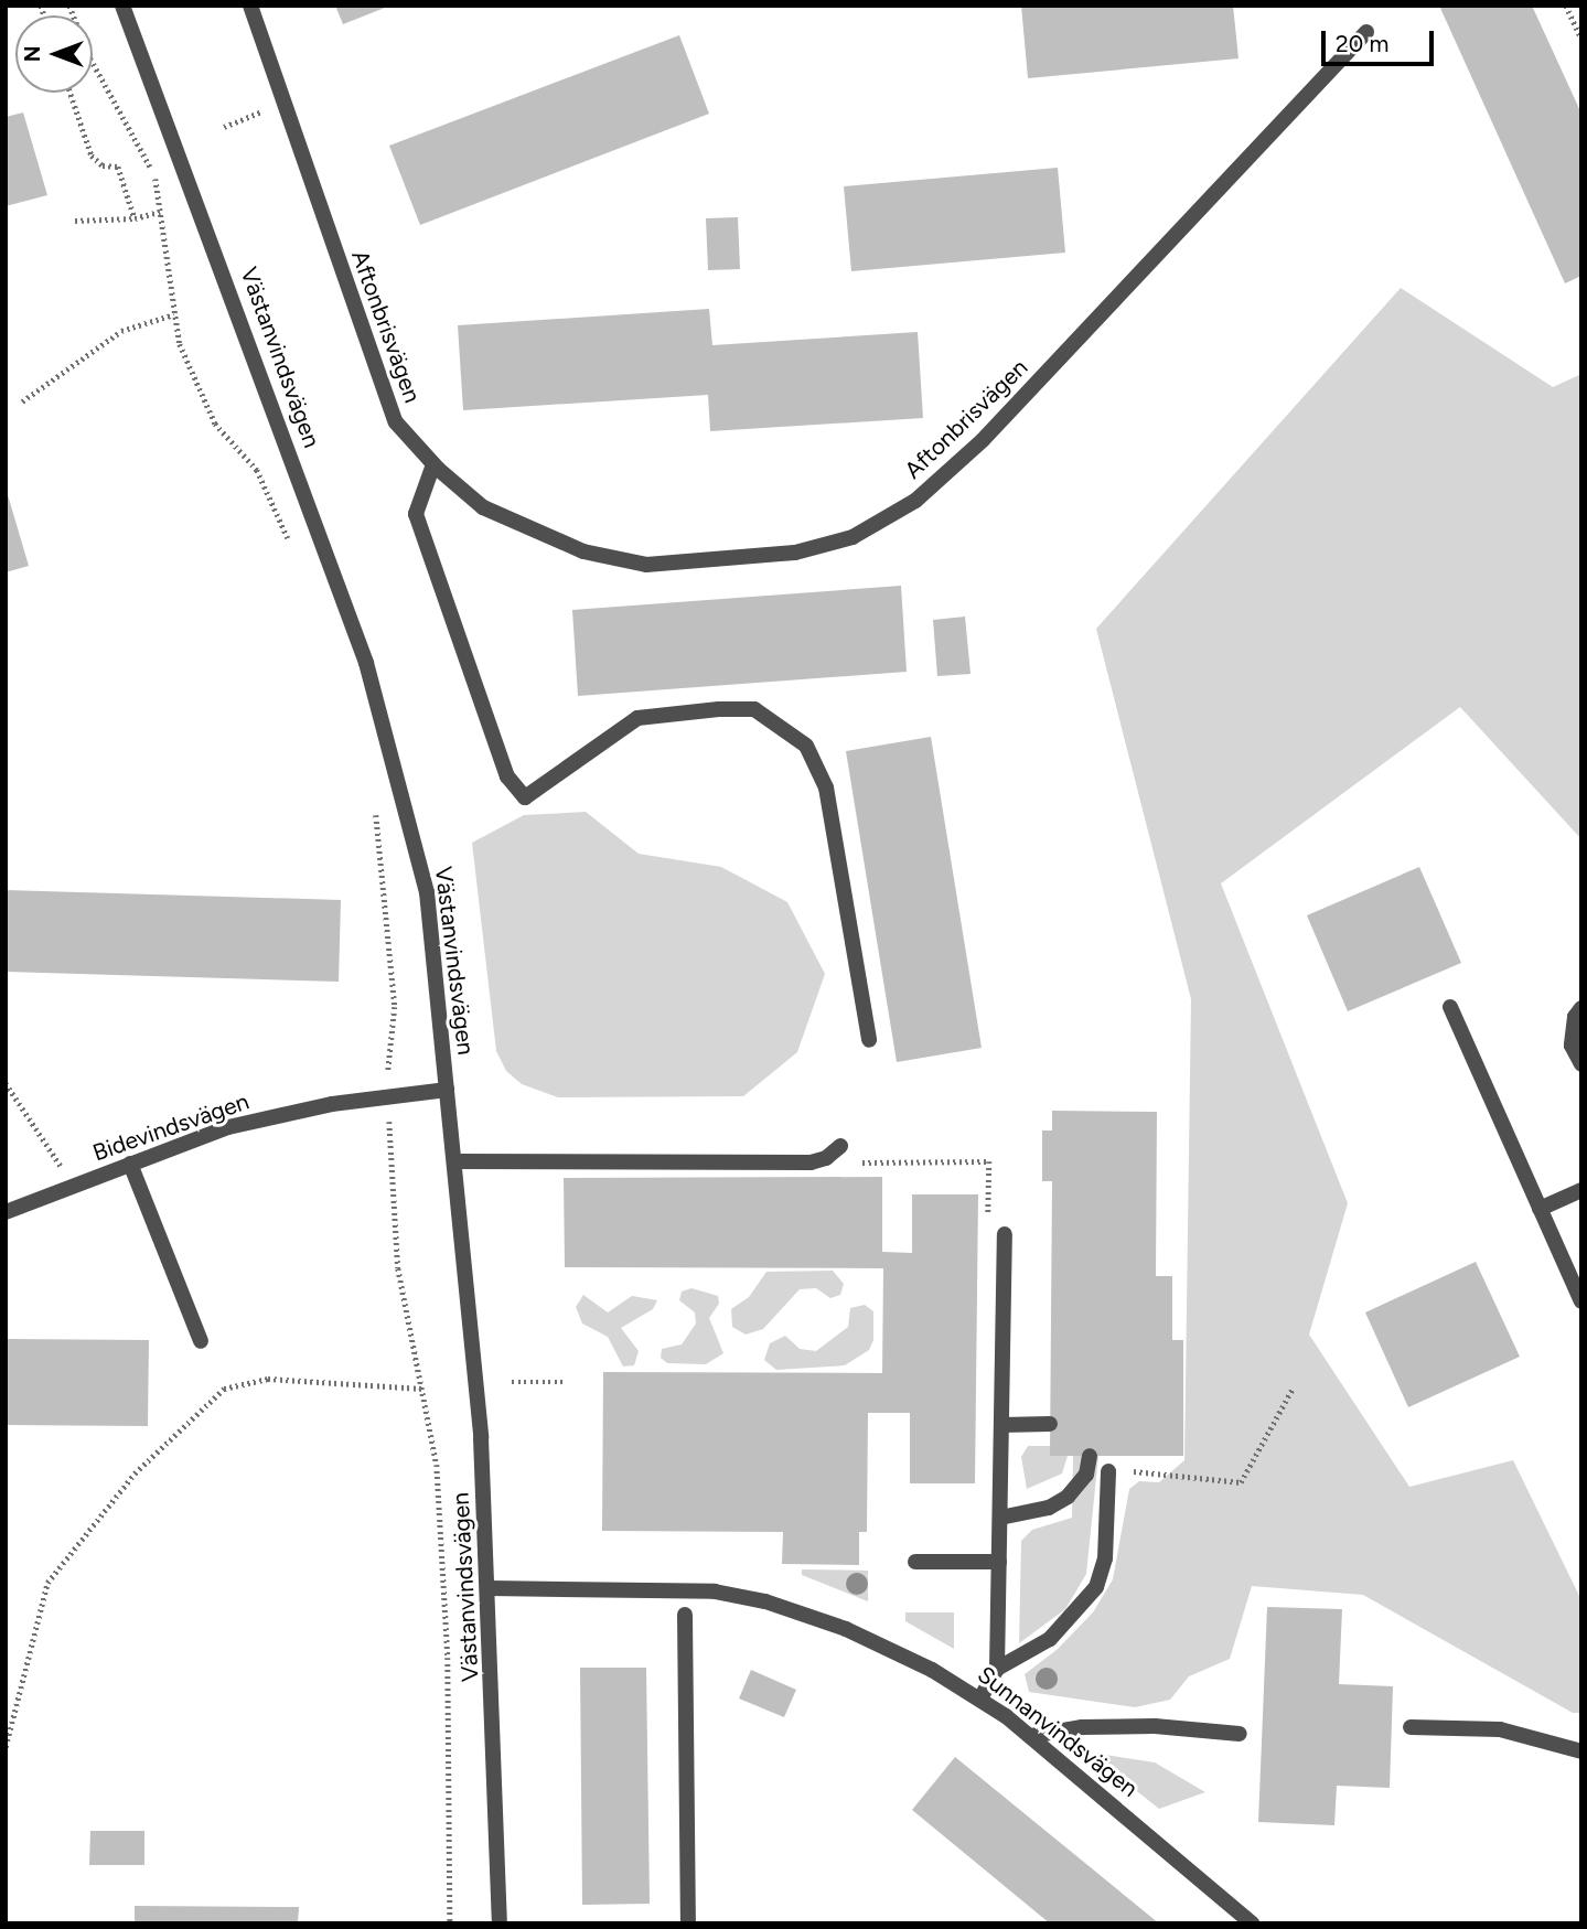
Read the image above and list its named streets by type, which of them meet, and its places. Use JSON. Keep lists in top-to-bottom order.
{
  "streets": {
    "street": [
      "Aftonbrisvägen",
      "Västanvindsvägen",
      "Bidevindsvägen",
      "Sunnanvindsvägen"
    ]
  },
  "crossings": [
    ["Västanvindsvägen", "Bidevindsvägen"],
    ["Västanvindsvägen", "Sunnanvindsvägen"]
  ],
  "scale_bar": "20 m",
  "north": "left"
}
